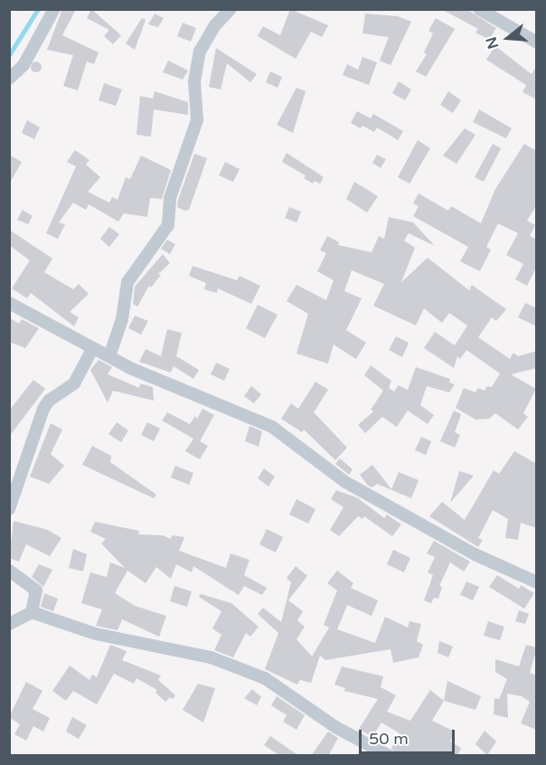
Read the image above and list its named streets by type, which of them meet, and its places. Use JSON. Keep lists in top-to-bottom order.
{
  "scale_bar": "50 m",
  "north": "left"
}
